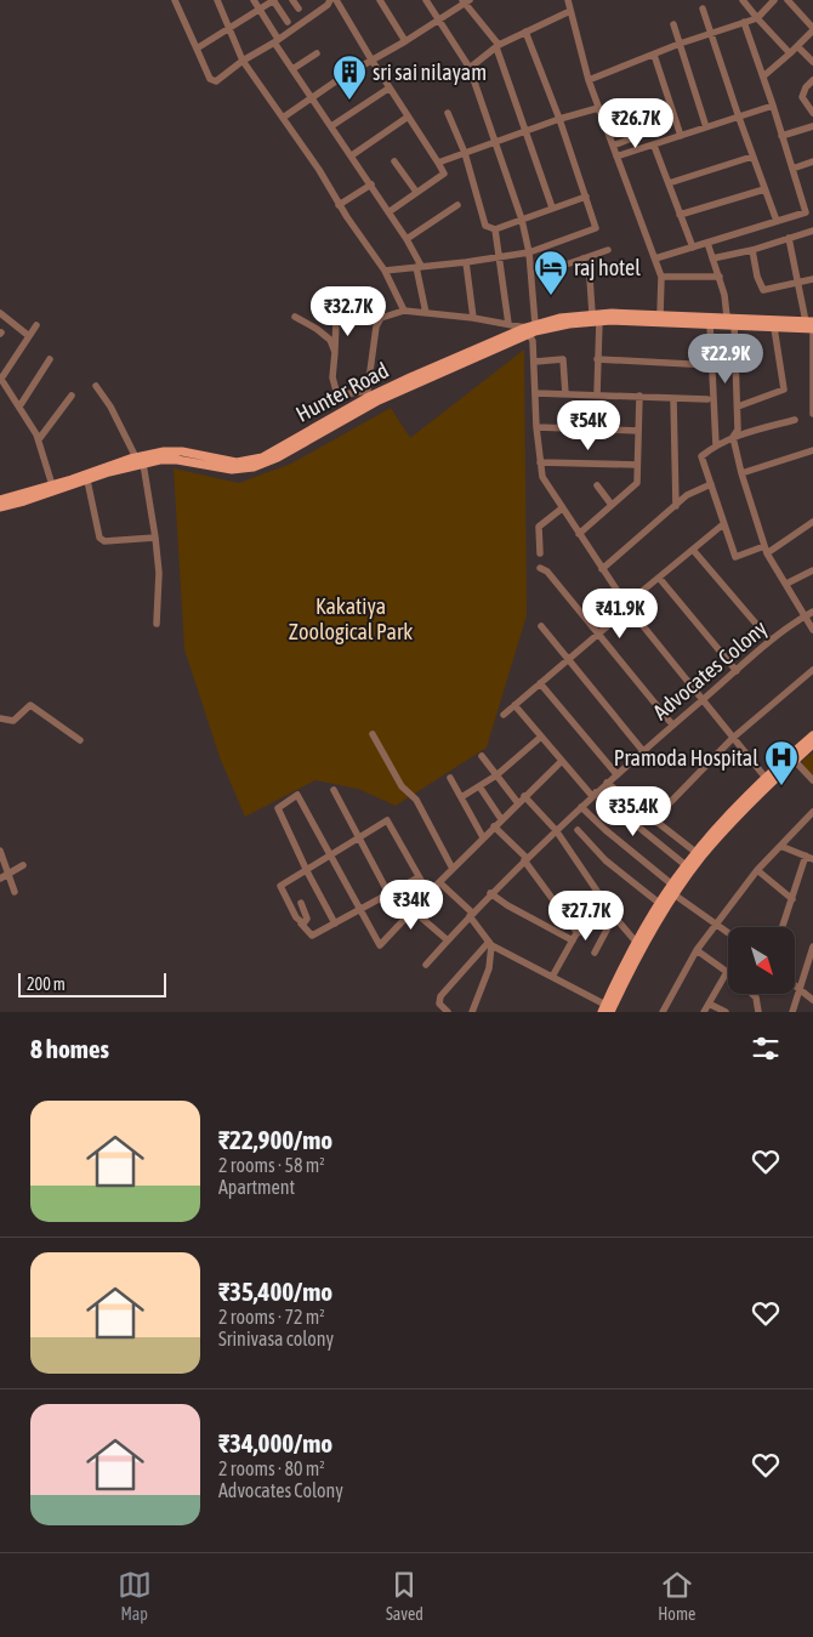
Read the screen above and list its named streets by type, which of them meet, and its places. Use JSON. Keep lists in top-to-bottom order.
{
  "streets": {
    "main road": ["Hunter Road"],
    "street": ["Advocates Colony"]
  },
  "parks": ["Kakatiya Zoological Park"],
  "places": {
    "building": ["sri sai nilayam"],
    "hotel": ["raj hotel"],
    "hospital": ["Pramoda Hospital"]
  },
  "scale_bar": "200 m",
  "north": "bottom right",
  "page": {
    "price": [
      "₹26.7K",
      "₹32.7K",
      "₹22.9K",
      "₹54K",
      "₹41.9K",
      "₹35.4K",
      "₹34K",
      "₹27.7K"
    ],
    "scale": "200 m",
    "heading": "8 homes",
    "list": [
      {
        "name": "₹22,900/mo",
        "note": "2 rooms · 58 m² · Apartment"
      },
      {
        "name": "₹35,400/mo",
        "note": "2 rooms · 72 m² · Srinivasa colony"
      },
      {
        "name": "₹34,000/mo",
        "note": "2 rooms · 80 m² · Advocates Colony"
      }
    ],
    "tabs": ["Map", "Saved", "Home"]
  }
}
